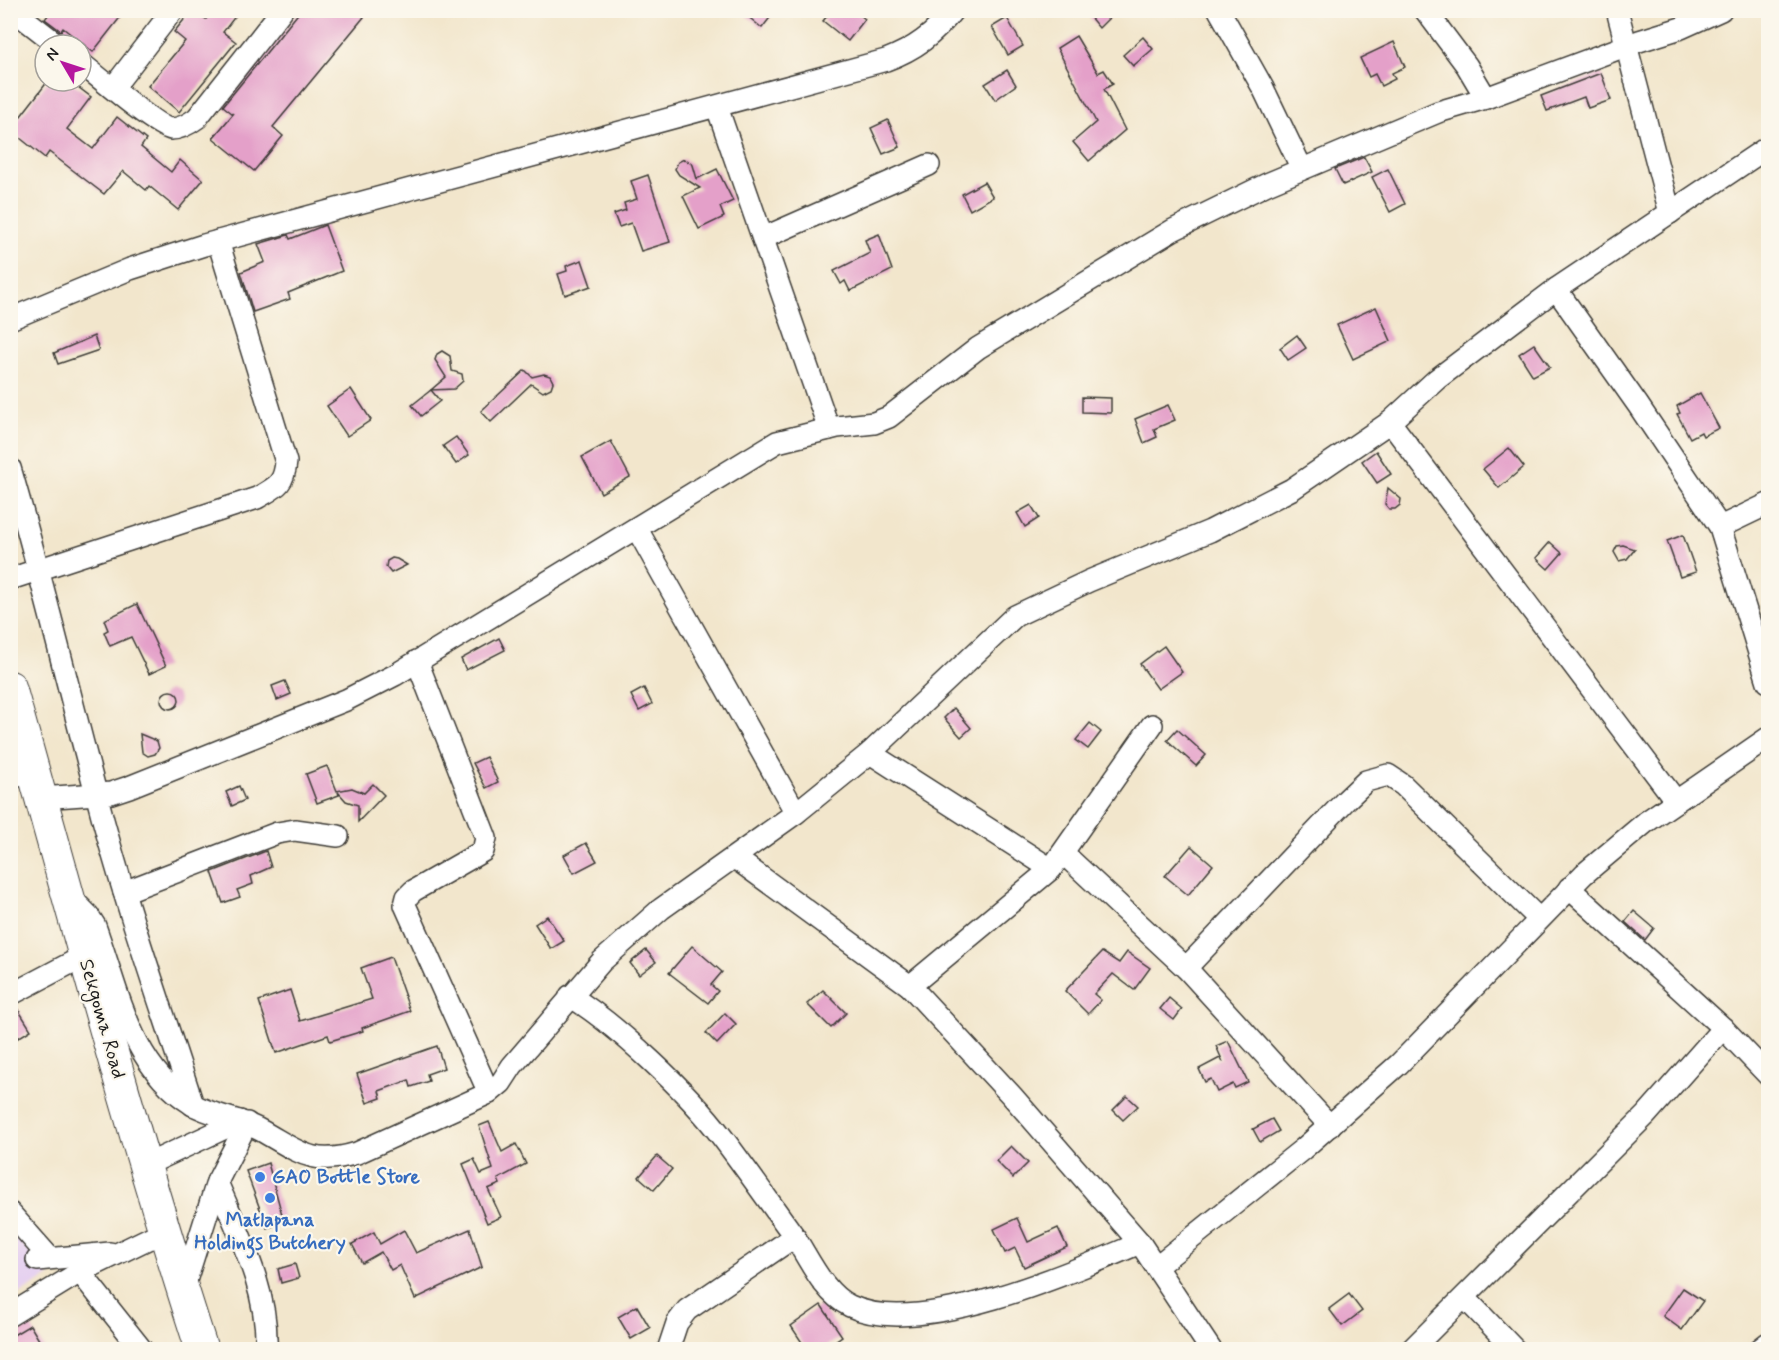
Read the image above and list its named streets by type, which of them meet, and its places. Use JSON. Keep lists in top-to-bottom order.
{
  "streets": {
    "highway": ["Sekgoma Road"]
  },
  "places": ["GAO Bottle Store", "Matlapana Holdings Butchery"],
  "north": "top left"
}
